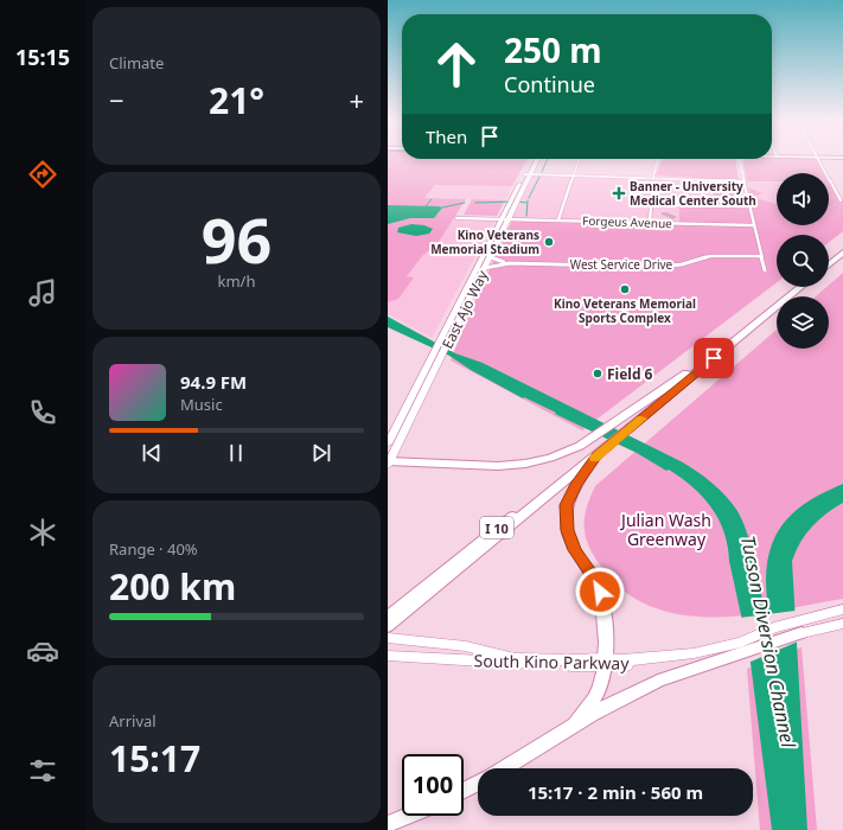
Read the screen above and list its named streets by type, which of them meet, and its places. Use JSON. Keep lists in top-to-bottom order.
{
  "streets": {
    "highway": ["I 10"],
    "main road": ["East Ajo Way", "South Kino Parkway"],
    "street": ["Forgeus Avenue", "West Service Drive"]
  },
  "crossings": [
    ["Forgeus Avenue", "East Ajo Way"],
    ["West Service Drive", "East Ajo Way"]
  ],
  "water": ["Tucson Diversion Channel"],
  "parks": ["Julian Wash Greenway"],
  "places": {
    "health": ["Banner - University Medical Center South"],
    "other": ["Kino Veterans Memorial Stadium", "Kino Veterans Memorial Sports Complex", "Field 6"]
  },
  "page": {
    "tabs": "15:15",
    "tile": [
      "Climate",
      ["96", "km/h"],
      ["Range · 40%", "200 km"],
      ["Arrival", "15:17"]
    ],
    "turn": ["250 m", "Continue"],
    "heat": ["−", "21°", "+"],
    "then": "Then",
    "song": ["94.9 FM", "Music"],
    "limit": "100",
    "trip": "15:17 · 2 min · 560 m"
  }
}
